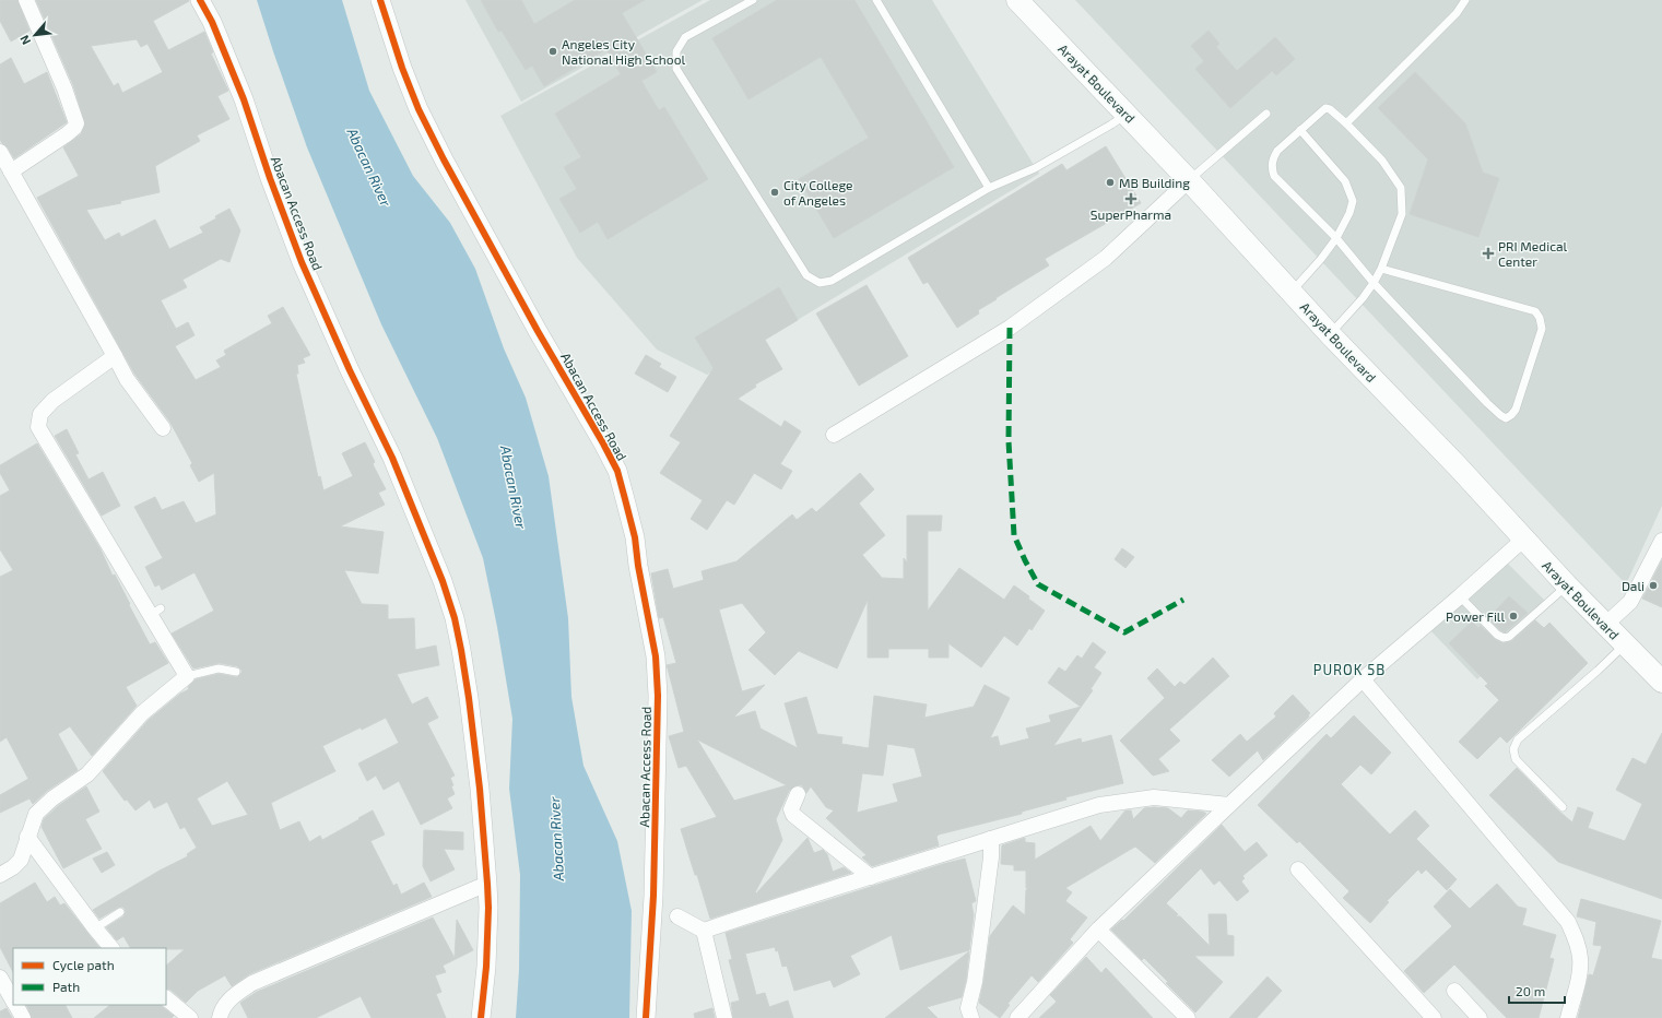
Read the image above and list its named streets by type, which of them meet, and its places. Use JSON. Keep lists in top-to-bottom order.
{
  "streets": {
    "main road": ["Arayat Boulevard"],
    "street": ["Abacan Access Road"]
  },
  "districts": ["PUROK 5B"],
  "water": ["Abacan River"],
  "places": {
    "other": [
      "Angeles City National High School",
      "MB Building",
      "City College of Angeles",
      "Dali",
      "Power Fill"
    ],
    "health": ["SuperPharma", "PRI Medical Center"]
  },
  "legend": ["Cycle path", "Path"],
  "scale_bar": "20 m",
  "north": "bottom left"
}
